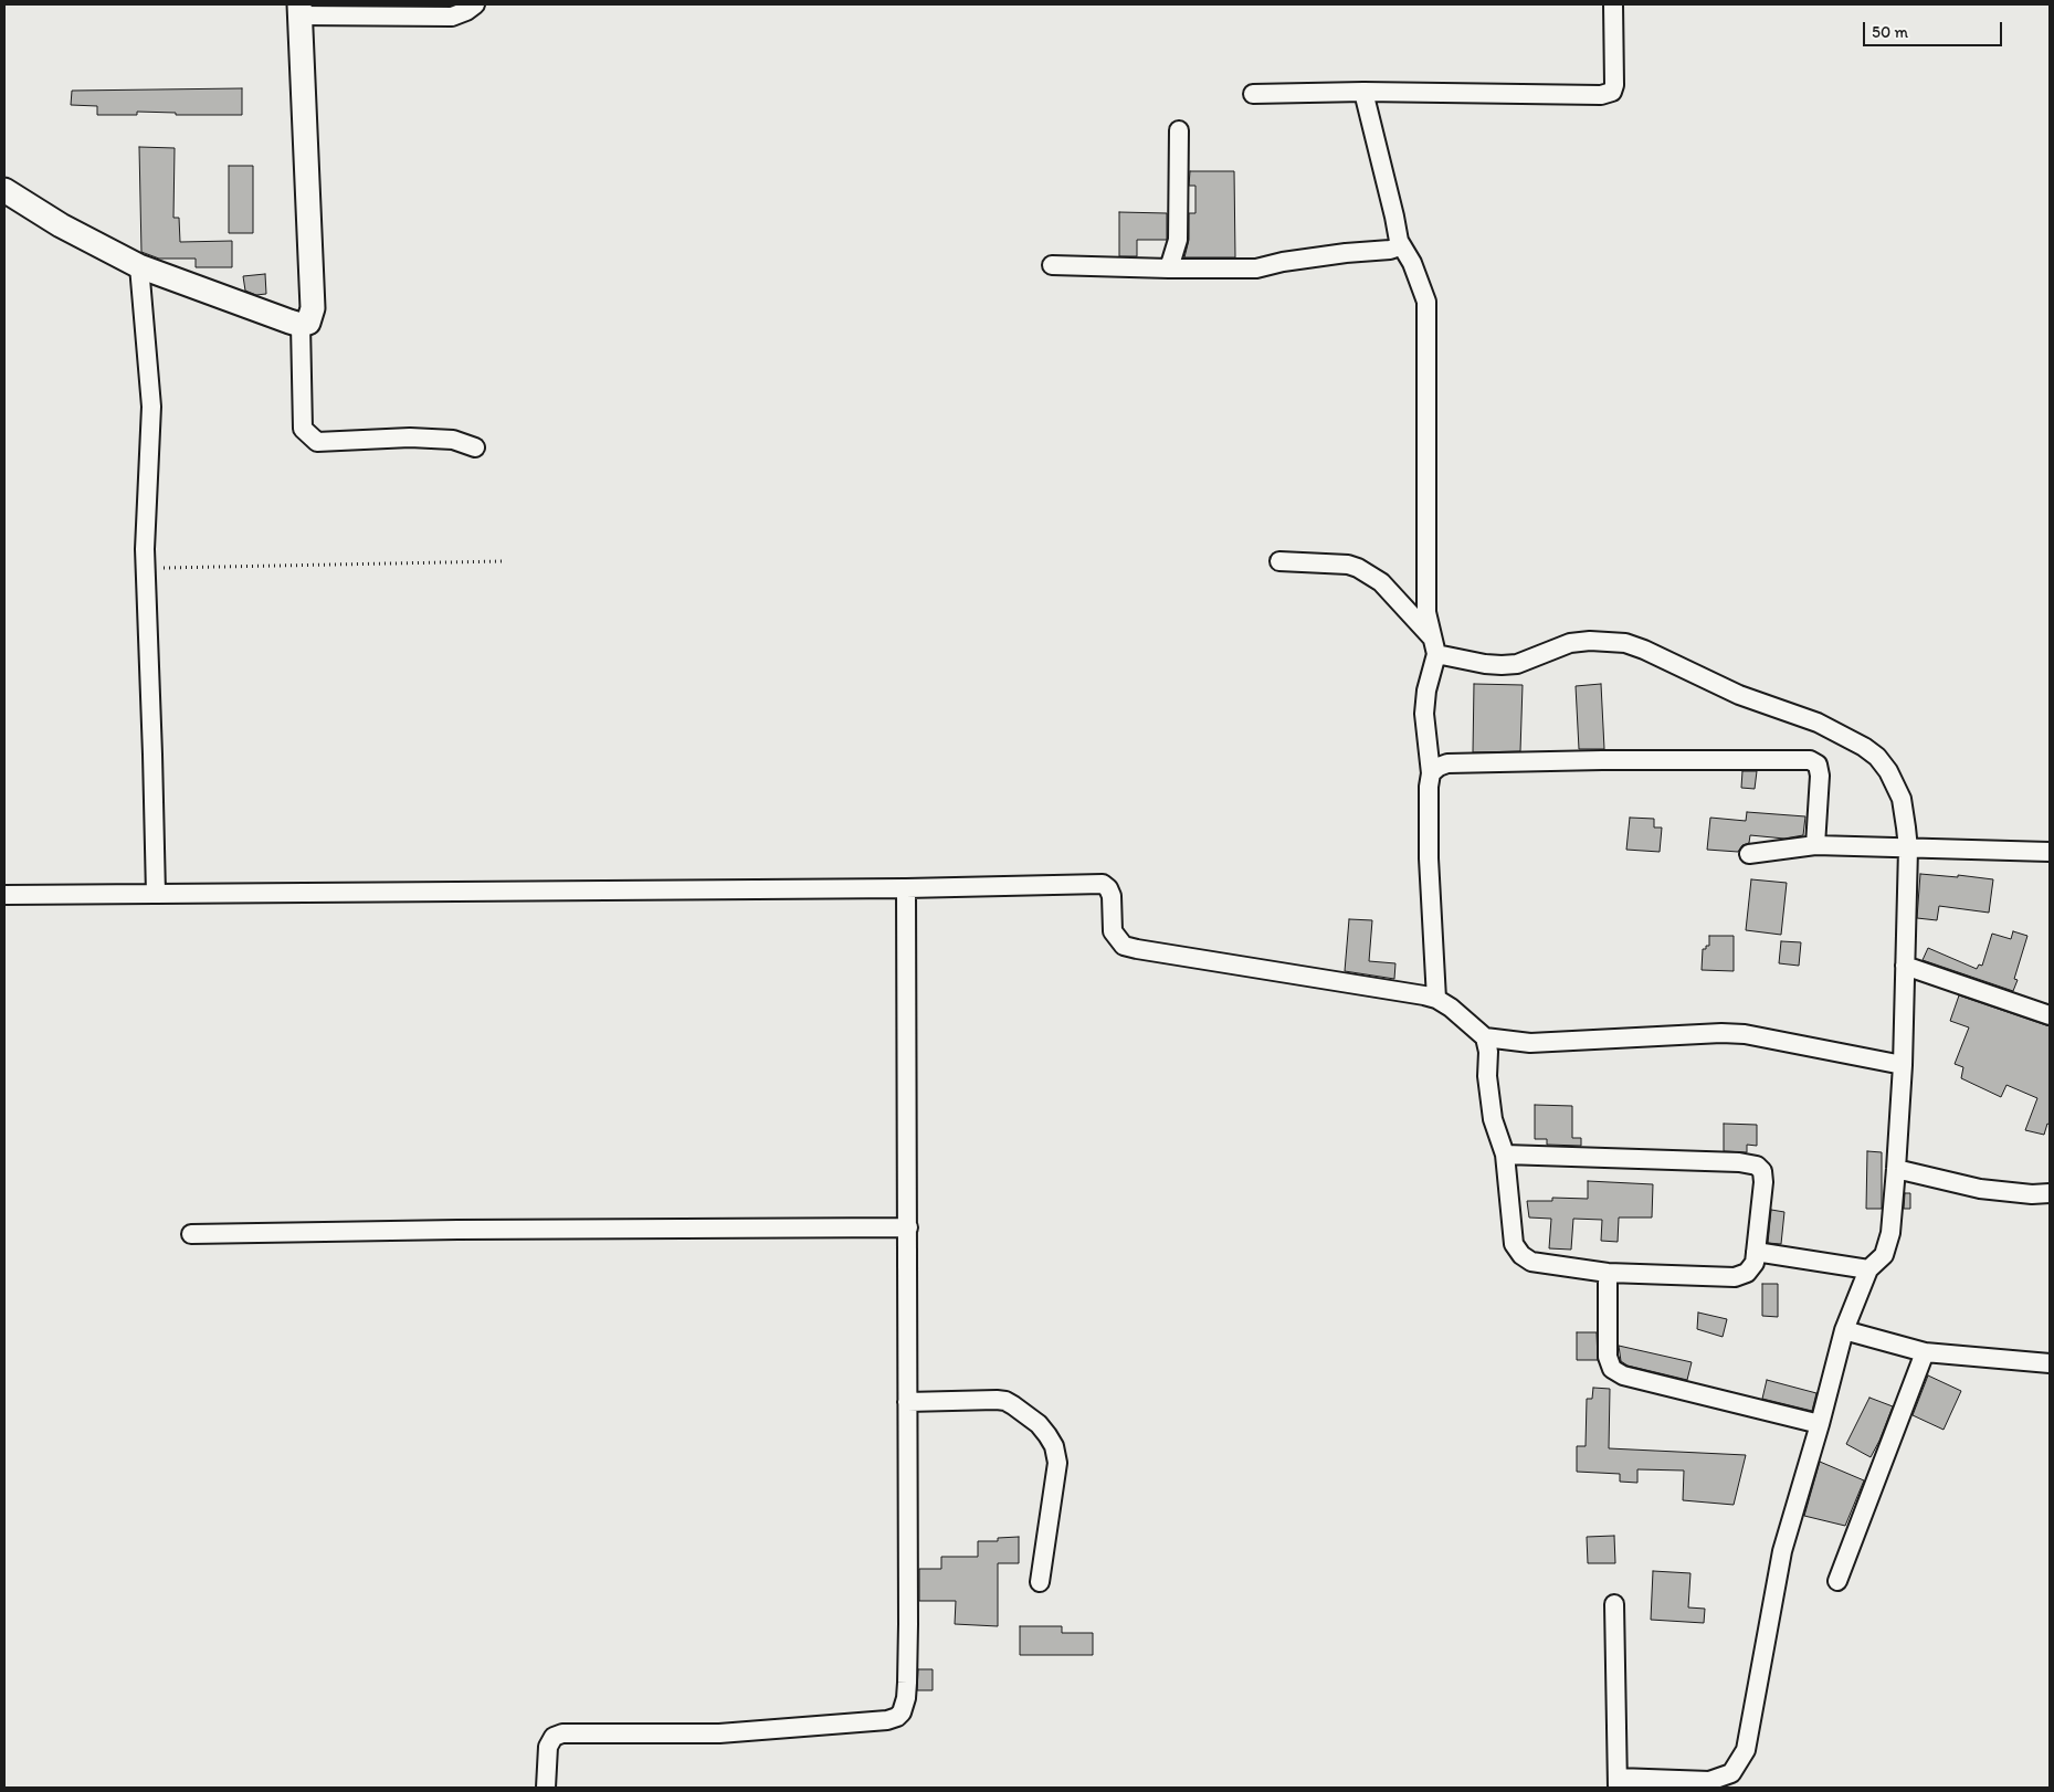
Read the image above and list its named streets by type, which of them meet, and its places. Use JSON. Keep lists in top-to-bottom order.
{
  "scale_bar": "50 m"
}
